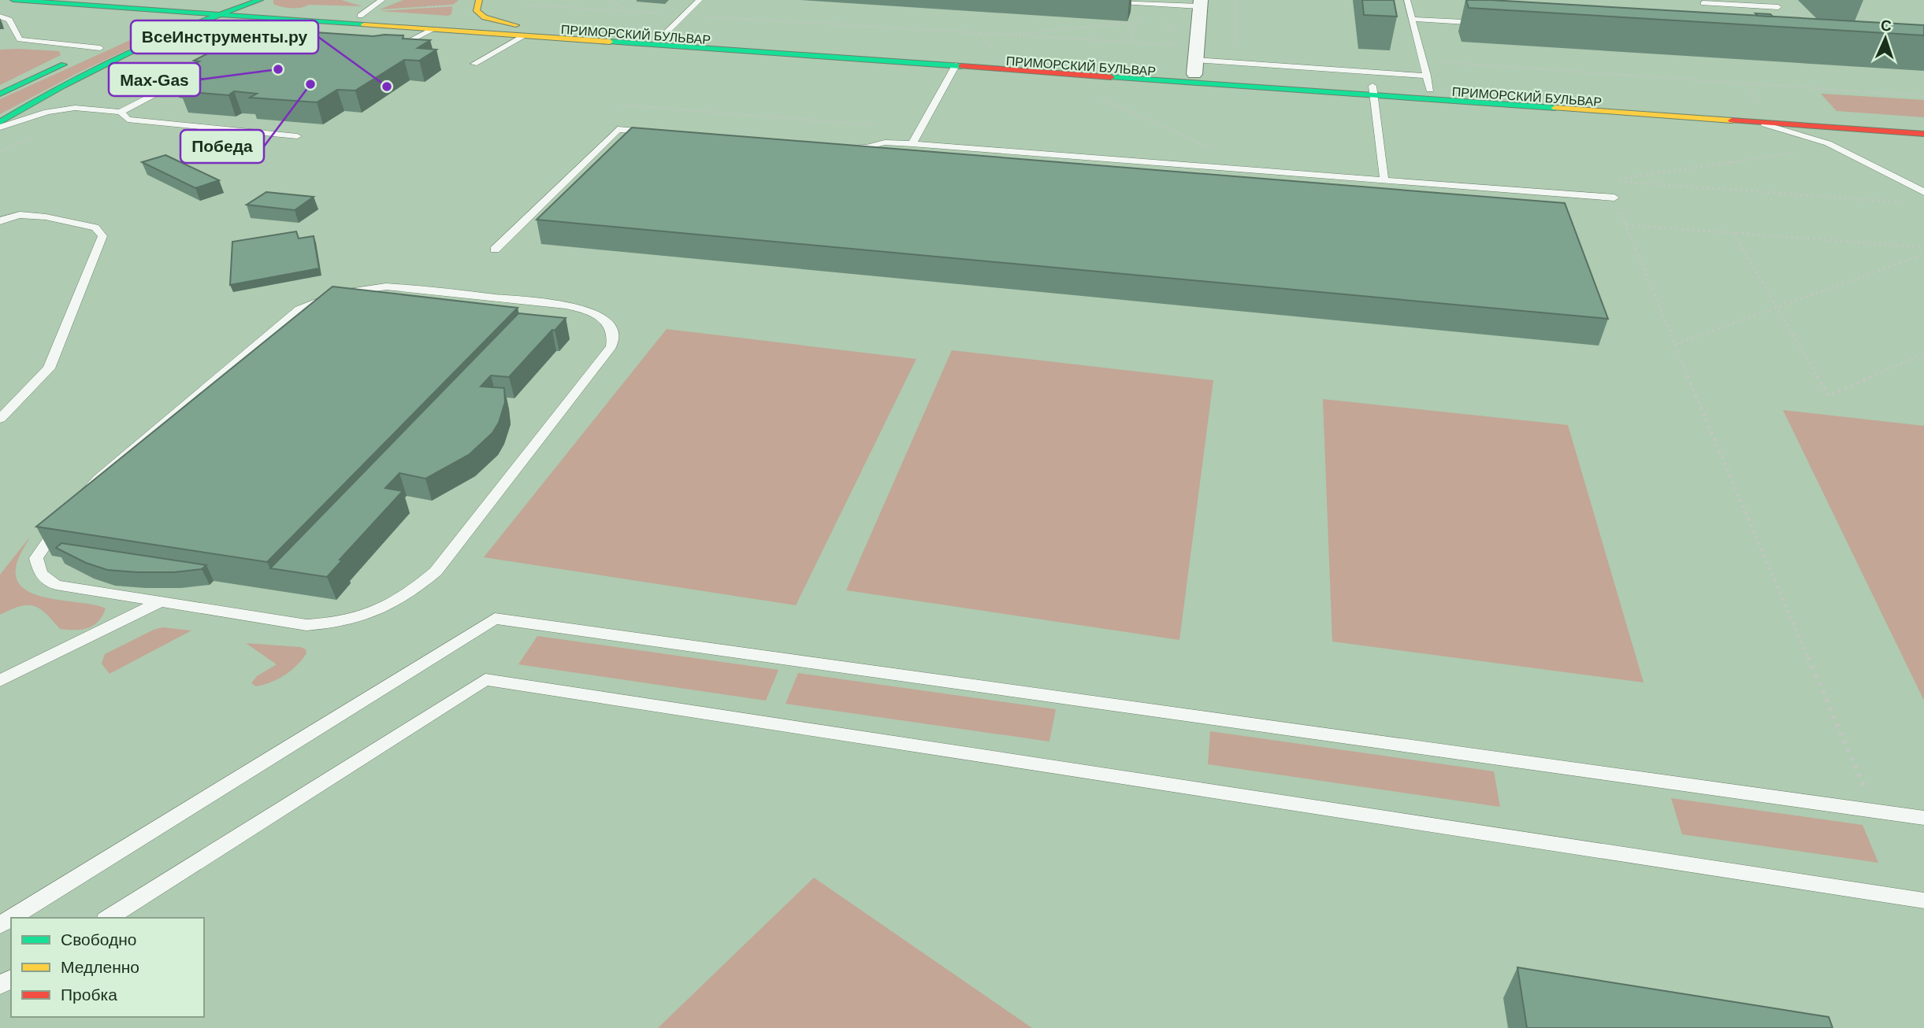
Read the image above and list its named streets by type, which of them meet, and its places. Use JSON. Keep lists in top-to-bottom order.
{
  "streets": {
    "main road": ["ПРИМОРСКИЙ БУЛЬВАР"]
  },
  "places": ["Max-Gas", "Победа", "ВсеИнструменты.ру"],
  "legend": ["Свободно", "Медленно", "Пробка"],
  "north": "top"
}
